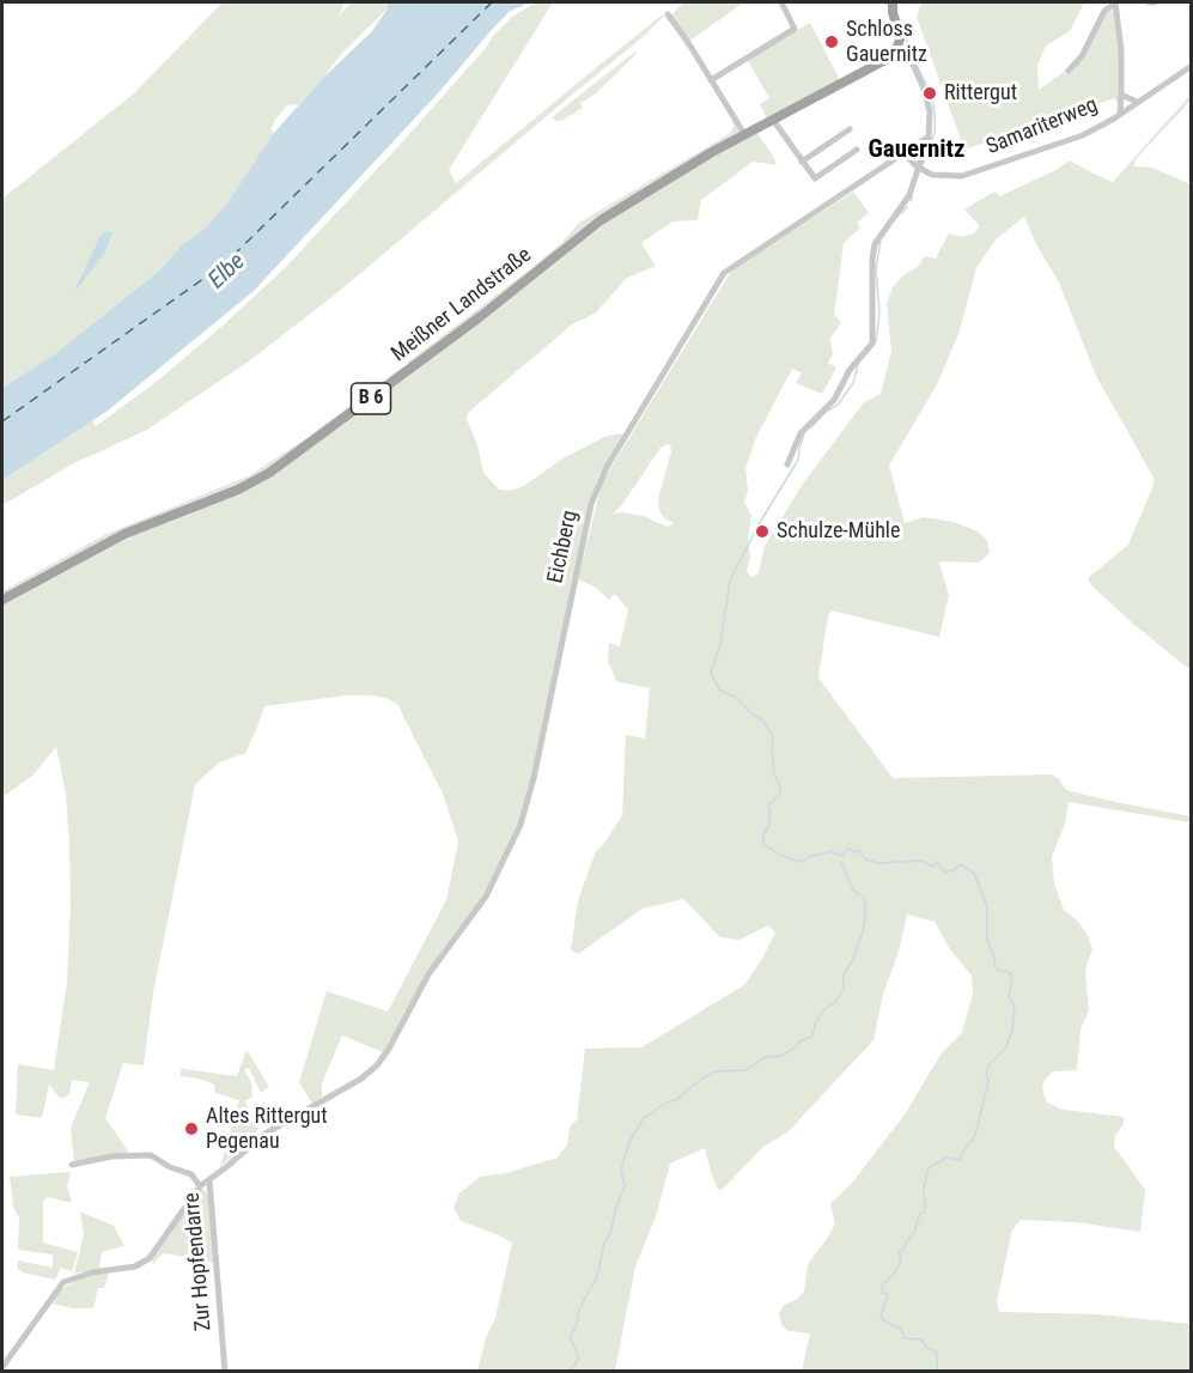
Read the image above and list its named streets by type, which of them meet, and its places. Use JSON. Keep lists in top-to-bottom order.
{
  "streets": {
    "main road": ["Meißner Landstraße", "B 6"],
    "street": ["Samariterweg", "Eichberg", "Zur Hopfendarre"]
  },
  "crossings": [
    ["Meißner Landstraße", "B 6"],
    ["Eichberg", "Zur Hopfendarre"]
  ],
  "districts": ["Gauernitz"],
  "water": ["Elbe"],
  "places": [
    "Schloss Gauernitz",
    "Rittergut",
    "Schulze-Mühle",
    "Altes Rittergut Pegenau"
  ]
}
